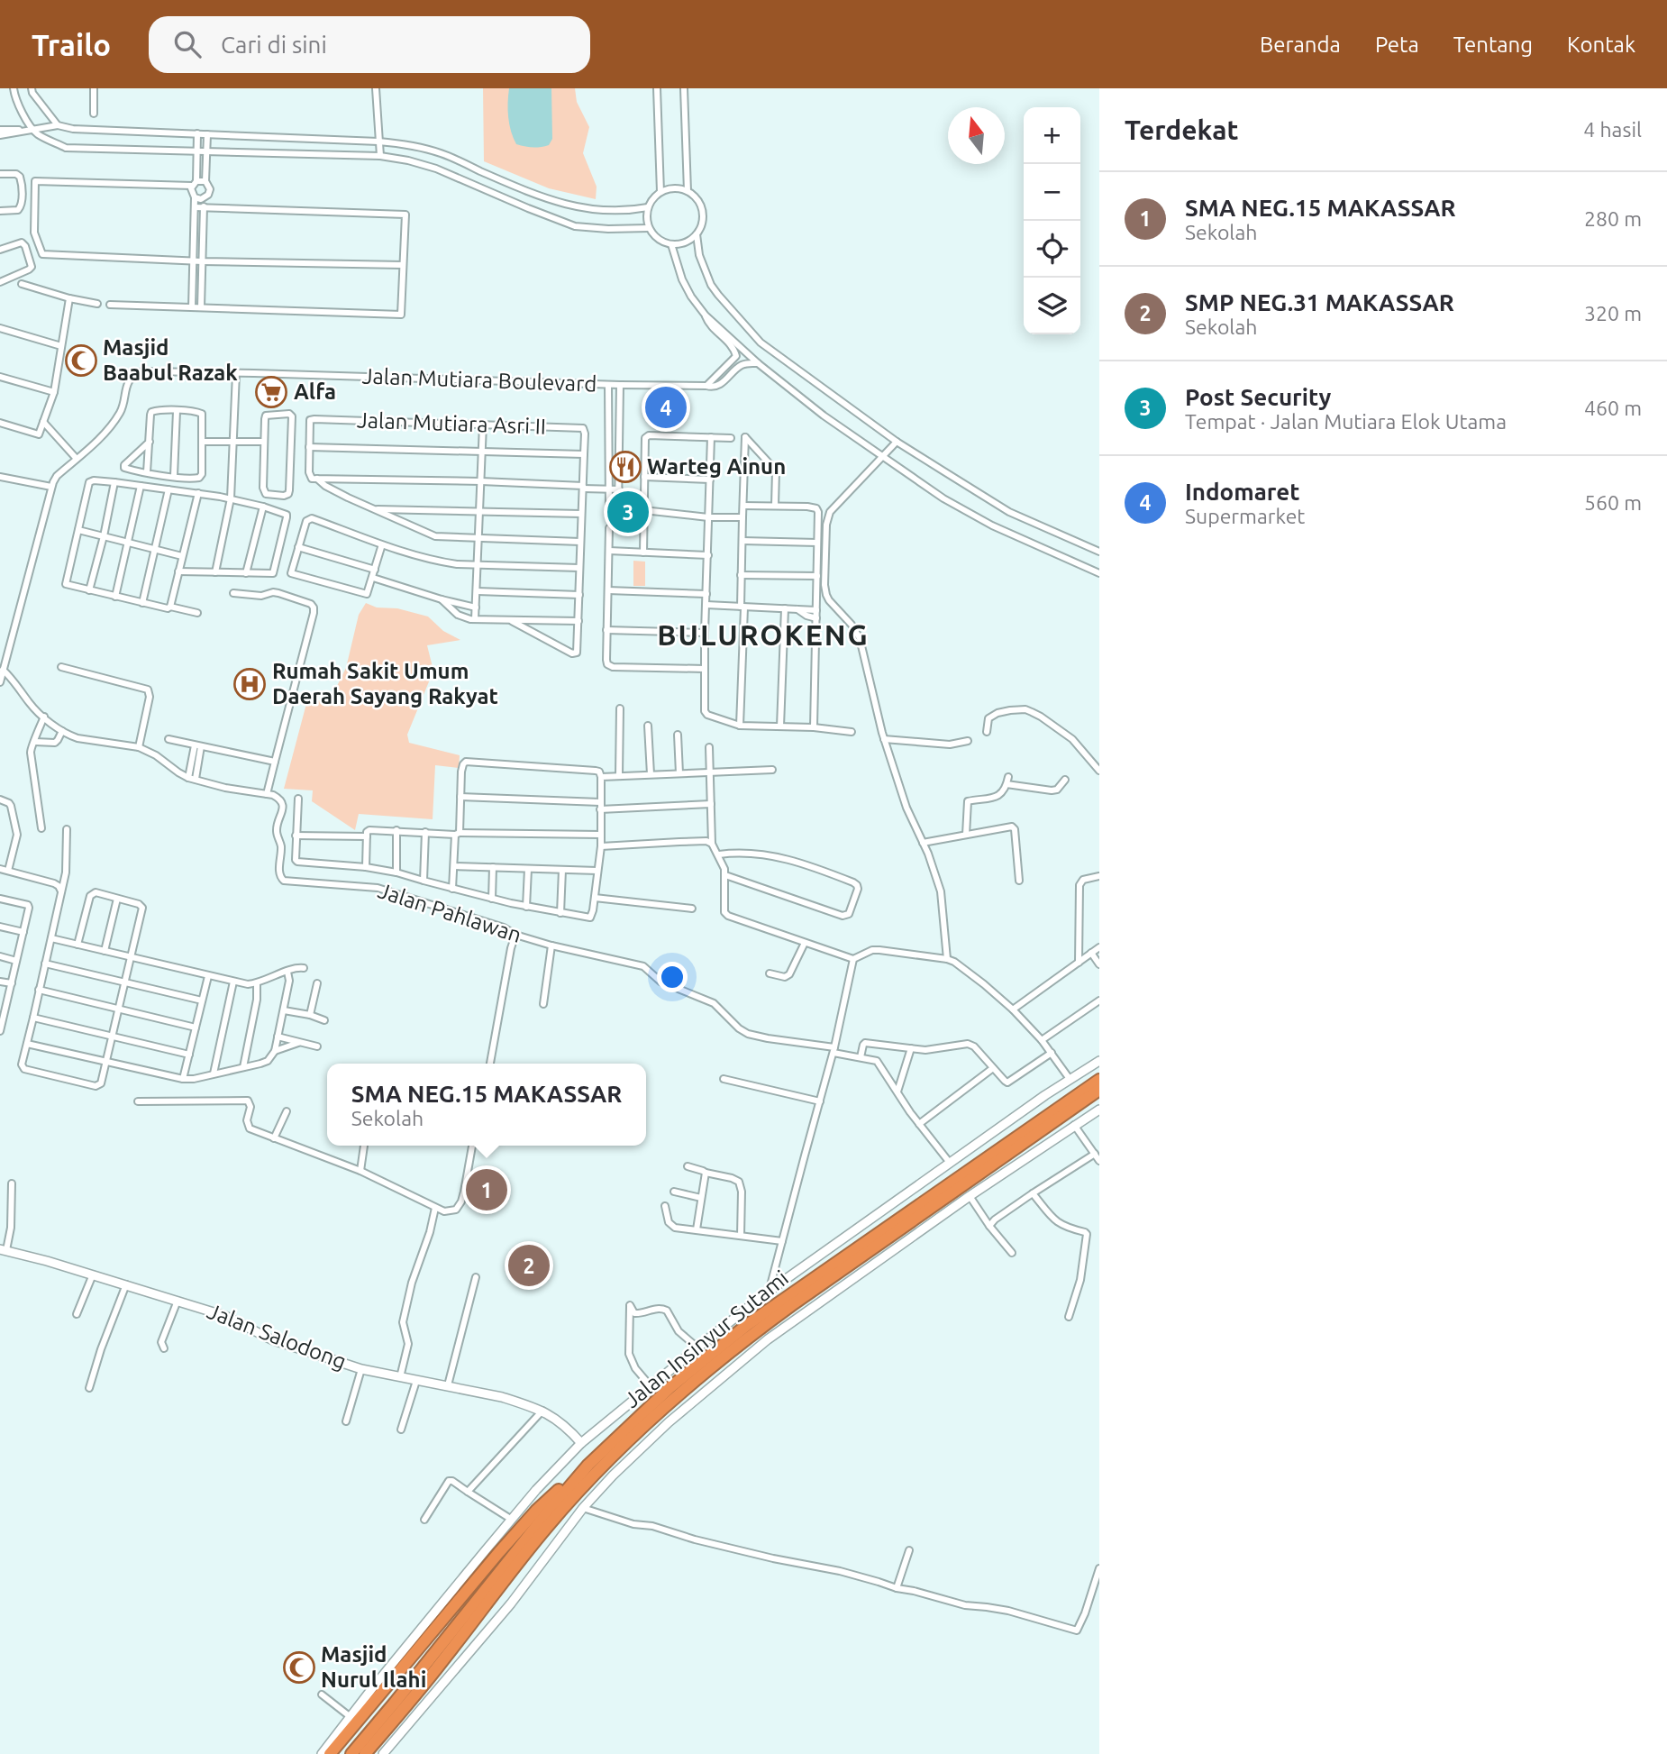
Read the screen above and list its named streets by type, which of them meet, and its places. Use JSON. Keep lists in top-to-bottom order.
{
  "streets": {
    "highway": ["Jalan Insinyur Sutami"],
    "street": [
      "Jalan Mutiara Boulevard",
      "Jalan Mutiara Asri II",
      "Jalan Pahlawan",
      "Jalan Salodong"
    ]
  },
  "districts": ["BULUROKENG"],
  "places": {
    "mosque": ["Masjid Baabul Razak", "Masjid Nurul Ilahi"],
    "supermarket": ["Alfa"],
    "restaurant": ["Warteg Ainun"],
    "hospital": ["Rumah Sakit Umum Daerah Sayang Rakyat"]
  },
  "north": "top",
  "page": {
    "header": "Trailo",
    "search": "Cari di sini",
    "nav": [
      "Beranda",
      "Peta",
      "Tentang",
      "Kontak"
    ],
    "heading": ["Terdekat", "4 hasil"],
    "map_buttons": ["+", "−"],
    "list": [
      {
        "mark": "1",
        "name": "SMA NEG.15 MAKASSAR",
        "note": "Sekolah",
        "value": "280 m"
      },
      {
        "mark": "2",
        "name": "SMP NEG.31 MAKASSAR",
        "note": "Sekolah",
        "value": "320 m"
      },
      {
        "mark": "3",
        "name": "Post Security",
        "note": "Tempat · Jalan Mutiara Elok Utama",
        "value": "460 m"
      },
      {
        "mark": "4",
        "name": "Indomaret",
        "note": "Supermarket",
        "value": "560 m"
      }
    ],
    "pins": [
      "4",
      "3",
      "1",
      "2"
    ],
    "popup": ["SMA NEG.15 MAKASSAR", "Sekolah"]
  }
}
